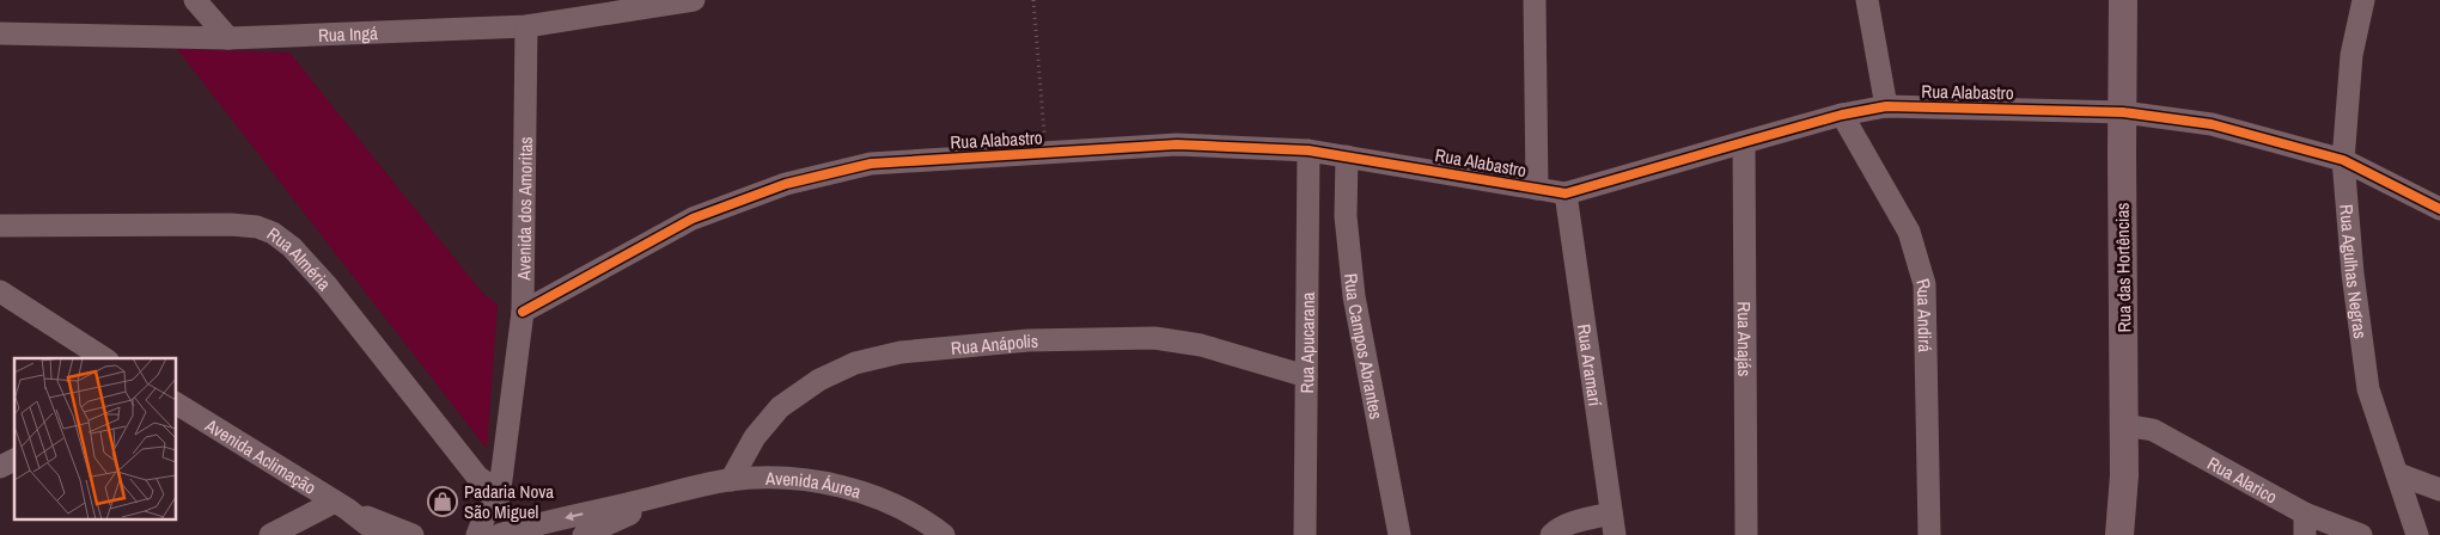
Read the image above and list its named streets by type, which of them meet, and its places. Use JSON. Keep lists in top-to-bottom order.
{
  "streets": {
    "main road": ["Rua das Hortências"],
    "street": [
      "Rua Ingá",
      "Rua Alabastro",
      "Avenida dos Amoritas",
      "Rua Alméria",
      "Rua Agulhas Negras",
      "Rua Andirá",
      "Rua Anajás",
      "Rua Apucarana",
      "Rua Anápolis",
      "Rua Campos Abrantes",
      "Rua Aramarí",
      "Avenida Aclimação",
      "Rua Alarico",
      "Avenida Áurea"
    ]
  },
  "crossings": [
    ["Rua Ingá", "Avenida dos Amoritas"],
    ["Rua Alabastro", "Avenida dos Amoritas"],
    ["Rua Alabastro", "Rua das Hortências"],
    ["Rua Alabastro", "Rua Agulhas Negras"],
    ["Rua Alabastro", "Rua Andirá"],
    ["Rua Alabastro", "Rua Anajás"],
    ["Rua Alabastro", "Rua Apucarana"],
    ["Rua Alabastro", "Rua Campos Abrantes"],
    ["Rua Alabastro", "Rua Aramarí"],
    ["Avenida dos Amoritas", "Rua Alméria"],
    ["Rua das Hortências", "Rua Alarico"],
    ["Rua Apucarana", "Rua Anápolis"],
    ["Rua Anápolis", "Avenida Áurea"]
  ],
  "places": {
    "shop": ["Padaria Nova São Miguel"]
  }
}
